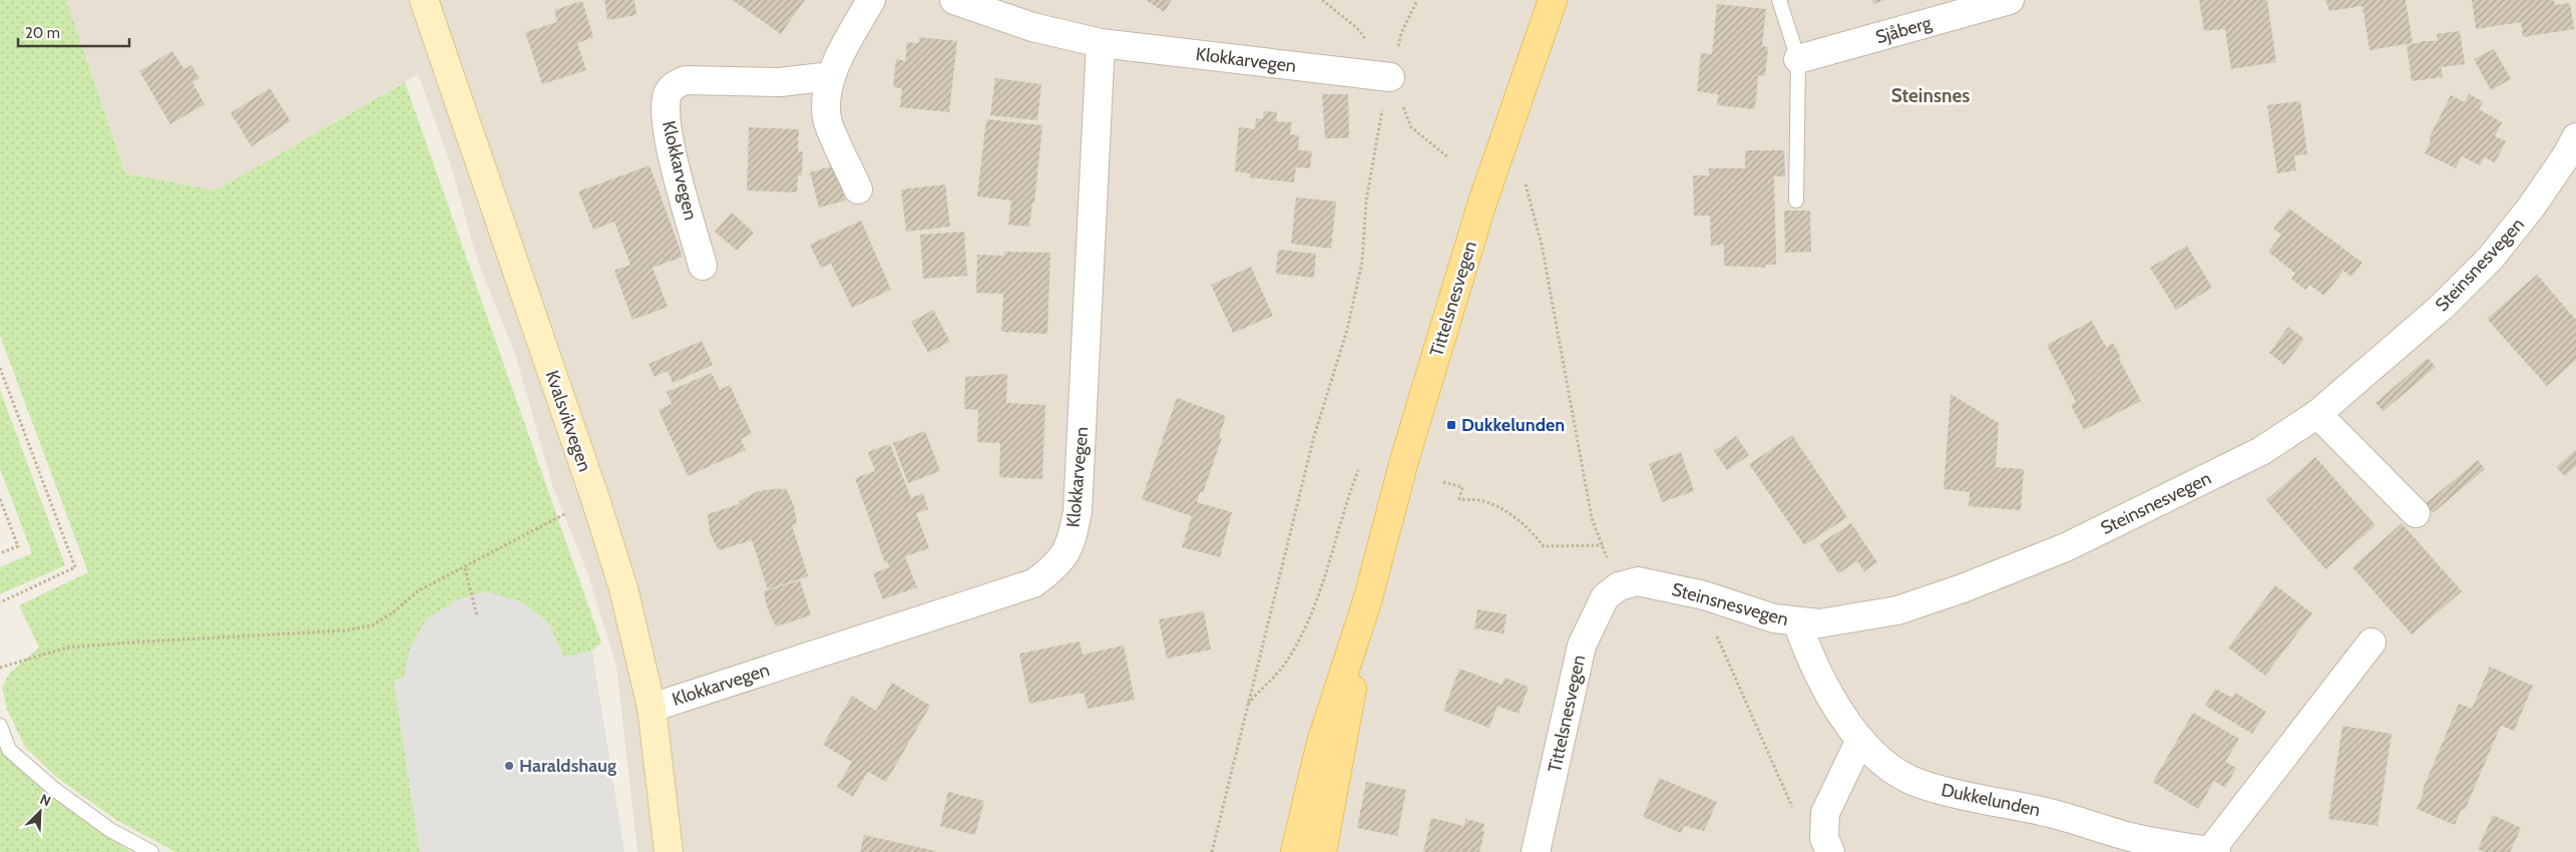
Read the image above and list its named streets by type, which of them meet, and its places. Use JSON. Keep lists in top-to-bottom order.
{
  "streets": {
    "main road": ["Tittelsnesvegen", "Kvalsvikvegen"],
    "street": [
      "Sjåberg",
      "Klokkarvegen",
      "Steinsnesvegen",
      "Dukkelunden"
    ]
  },
  "crossings": [
    ["Klokkarvegen", "Kvalsvikvegen"],
    ["Steinsnesvegen", "Tittelsnesvegen"],
    ["Steinsnesvegen", "Dukkelunden"]
  ],
  "districts": ["Steinsnes"],
  "places": {
    "transit": ["Dukkelunden"],
    "other": ["Haraldshaug"]
  },
  "scale_bar": "20 m",
  "north": "top right"
}
